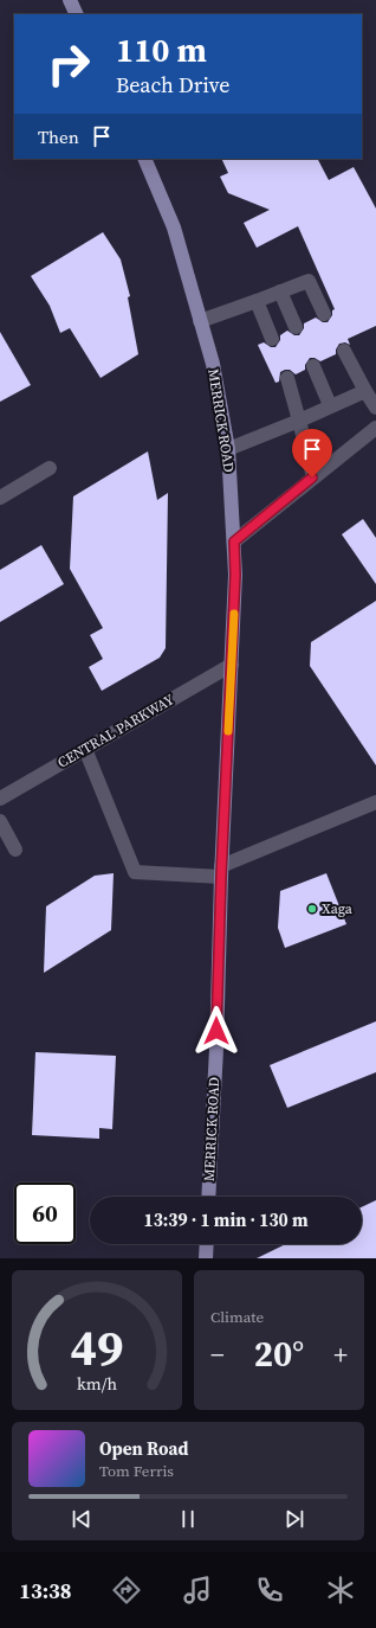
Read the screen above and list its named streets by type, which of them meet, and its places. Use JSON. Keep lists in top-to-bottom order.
{
  "streets": {
    "main road": ["MERRICK ROAD"],
    "street": ["CENTRAL PARKWAY"]
  },
  "crossings": [
    ["MERRICK ROAD", "CENTRAL PARKWAY"]
  ],
  "places": ["Xaga"],
  "page": {
    "turn": ["110 m", "Beach Drive"],
    "then": "Then",
    "limit": "60",
    "trip": "13:39 · 1 min · 130 m",
    "tile": "Climate",
    "heat": ["−", "20°", "+"],
    "song": ["Open Road", "Tom Ferris"],
    "tabs": "13:38",
    "gauge": ["49", "km/h"]
  }
}
